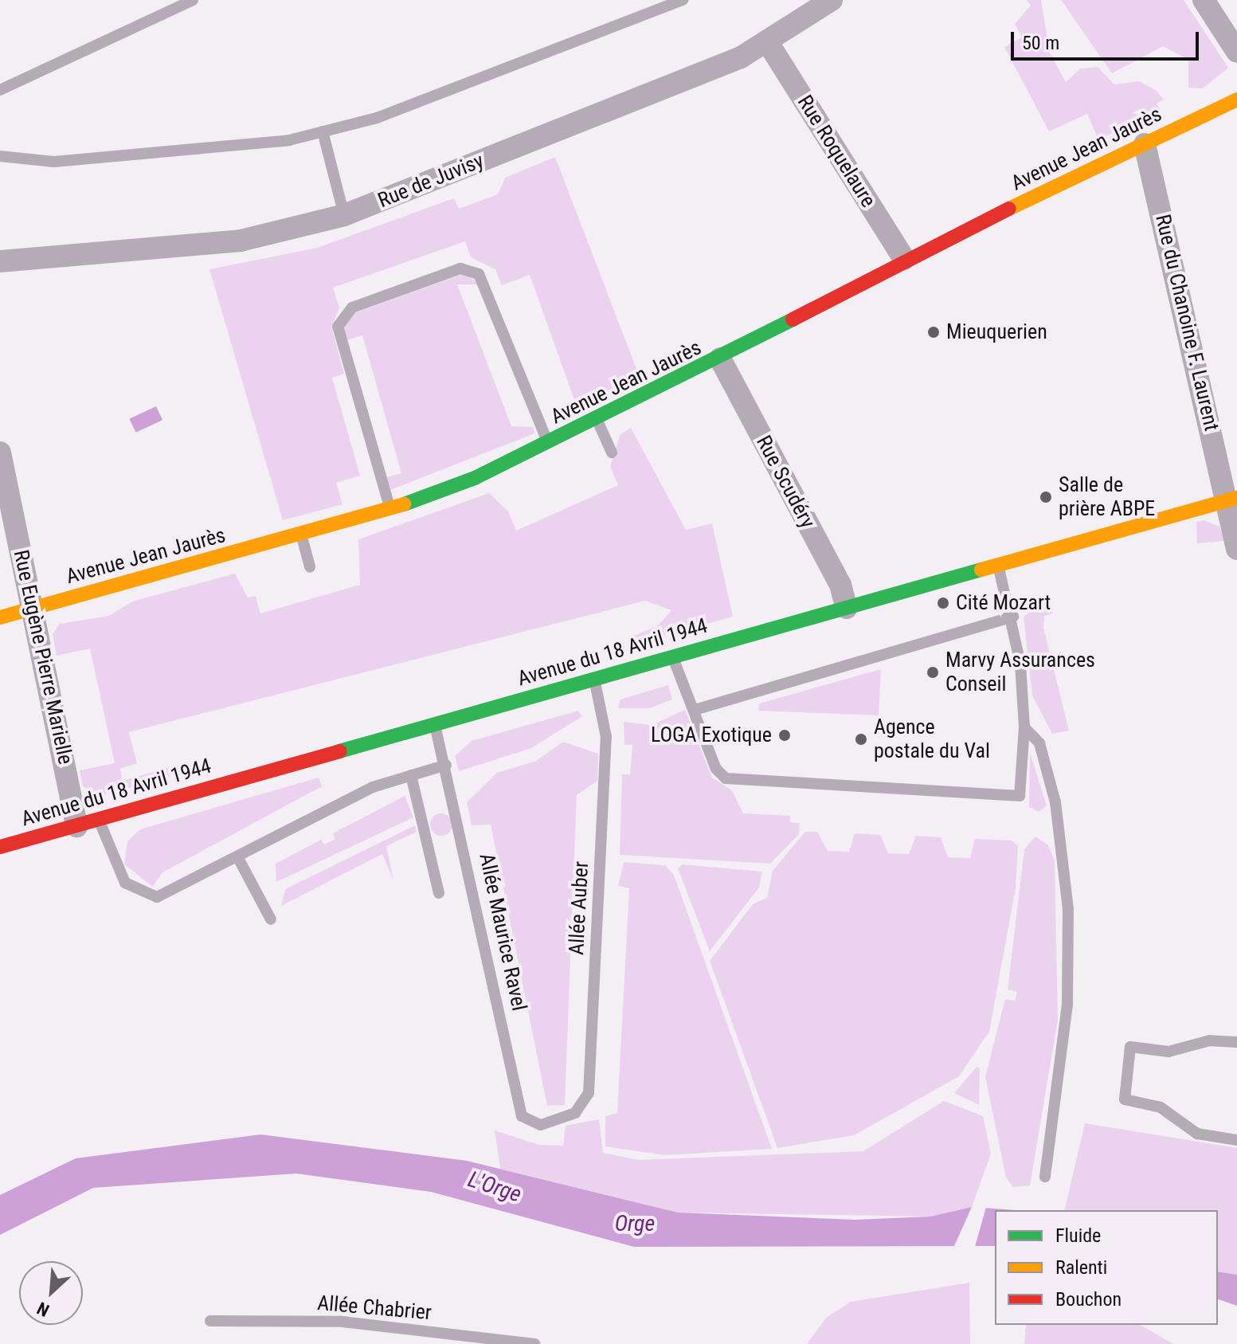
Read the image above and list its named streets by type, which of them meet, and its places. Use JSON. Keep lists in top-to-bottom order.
{
  "streets": {
    "street": [
      "Avenue Jean Jaurès",
      "Rue Roquelaure",
      "Rue de Juvisy",
      "Rue du Chanoine F. Laurent",
      "Rue Scudéry",
      "Avenue du 18 Avril 1944",
      "Rue Eugène Pierre Marielle"
    ],
    "lane": ["Allée Auber", "Allée Maurice Ravel", "Allée Chabrier"]
  },
  "crossings": [
    ["Avenue Jean Jaurès", "Rue Roquelaure"],
    ["Avenue Jean Jaurès", "Rue du Chanoine F. Laurent"],
    ["Avenue Jean Jaurès", "Rue Scudéry"],
    ["Avenue Jean Jaurès", "Rue Eugène Pierre Marielle"],
    ["Rue Roquelaure", "Rue de Juvisy"],
    ["Rue du Chanoine F. Laurent", "Avenue du 18 Avril 1944"],
    ["Rue Scudéry", "Avenue du 18 Avril 1944"],
    ["Avenue du 18 Avril 1944", "Rue Eugène Pierre Marielle"],
    ["Avenue du 18 Avril 1944", "Allée Auber"],
    ["Avenue du 18 Avril 1944", "Allée Maurice Ravel"],
    ["Allée Auber", "Allée Maurice Ravel"]
  ],
  "water": ["L'Orge", "Orge"],
  "places": [
    "Mieuquerien",
    "Salle de prière ABPE",
    "Cité Mozart",
    "Marvy Assurances Conseil",
    "LOGA Exotique",
    "Agence postale du Val"
  ],
  "legend": ["Fluide", "Ralenti", "Bouchon"],
  "scale_bar": "50 m",
  "north": "bottom left"
}
